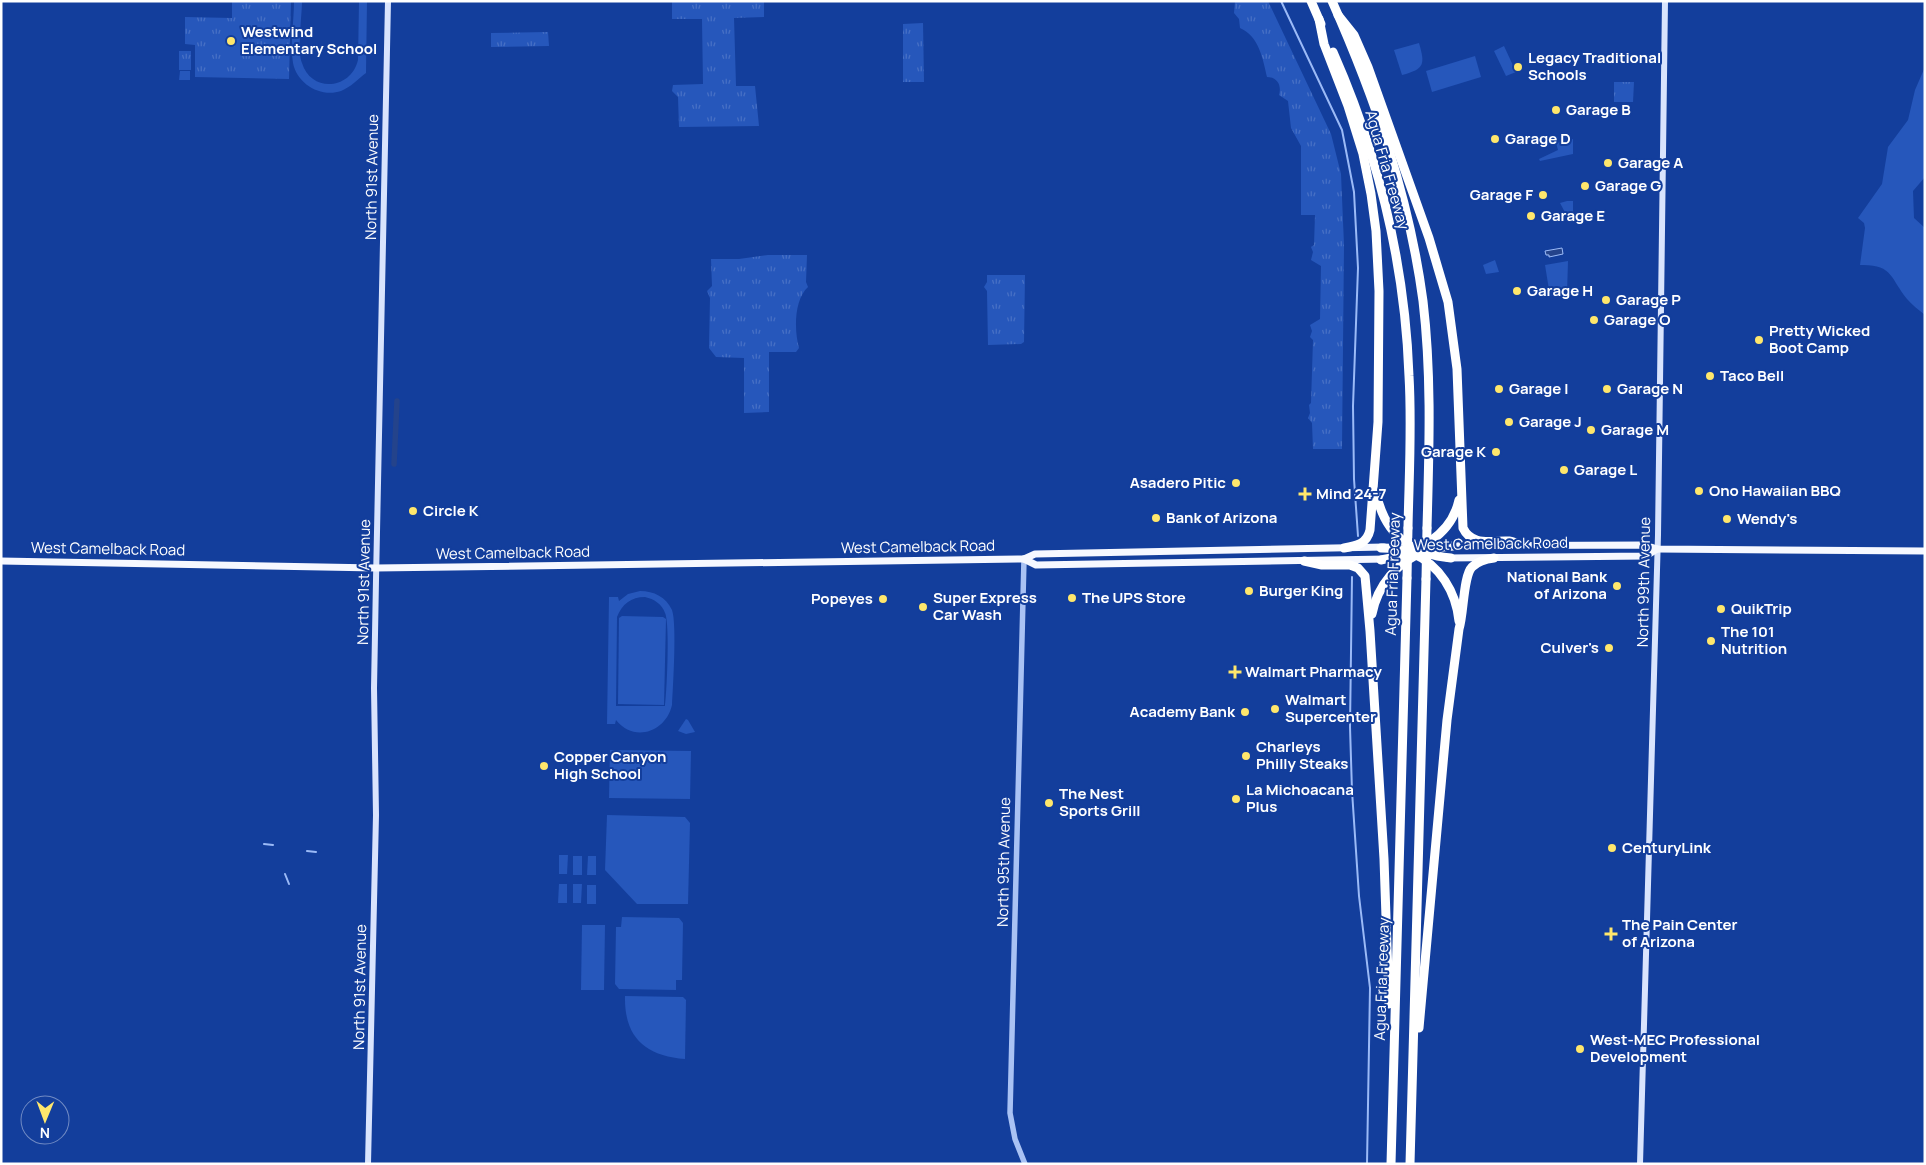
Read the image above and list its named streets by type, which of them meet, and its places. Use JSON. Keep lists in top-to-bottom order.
{
  "streets": {
    "highway": ["Agua Fria Freeway"],
    "main road": ["North 91st Avenue", "West Camelback Road", "North 99th Avenue"],
    "street": ["North 95th Avenue"]
  },
  "crossings": [
    ["North 91st Avenue", "West Camelback Road"],
    ["West Camelback Road", "North 99th Avenue"],
    ["West Camelback Road", "North 95th Avenue"]
  ],
  "places": {
    "other": [
      "Westwind Elementary School",
      "Legacy Traditional Schools",
      "Garage B",
      "Garage D",
      "Garage A",
      "Garage G",
      "Garage F",
      "Garage E",
      "Garage H",
      "Garage P",
      "Garage O",
      "Pretty Wicked Boot Camp",
      "Taco Bell",
      "Garage I",
      "Garage N",
      "Garage J",
      "Garage M",
      "Garage K",
      "Garage L",
      "Asadero Pitic",
      "Ono Hawaiian BBQ",
      "Circle K",
      "Bank of Arizona",
      "Wendy's",
      "National Bank of Arizona",
      "Burger King",
      "The UPS Store",
      "Popeyes",
      "Super Express Car Wash",
      "QuikTrip",
      "The 101 Nutrition",
      "Culver's",
      "Walmart Supercenter",
      "Academy Bank",
      "Charleys Philly Steaks",
      "Copper Canyon High School",
      "La Michoacana Plus",
      "The Nest Sports Grill",
      "CenturyLink",
      "West-MEC Professional Development"
    ],
    "health": ["Mind 24-7", "Walmart Pharmacy", "The Pain Center of Arizona"]
  },
  "north": "bottom"
}
